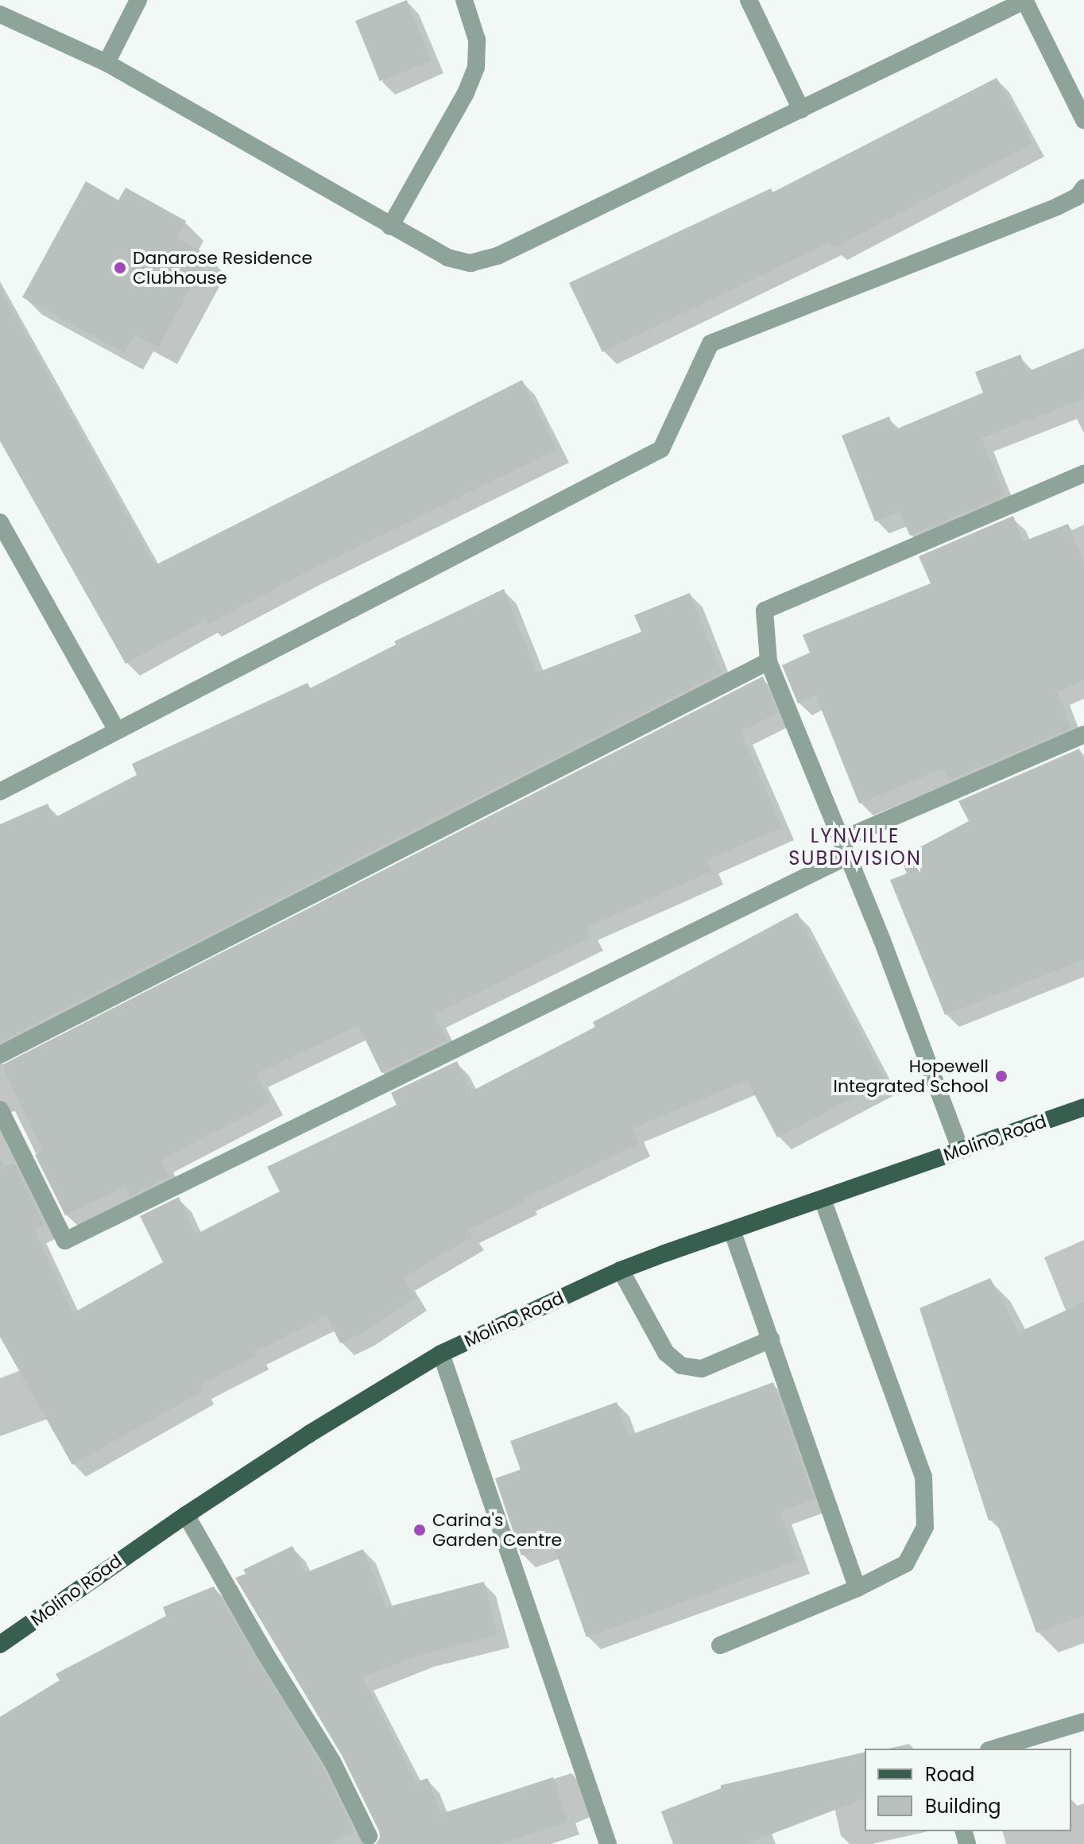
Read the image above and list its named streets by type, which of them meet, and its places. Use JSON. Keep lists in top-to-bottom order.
{
  "streets": {
    "main road": ["Molino Road"]
  },
  "districts": ["LYNVILLE SUBDIVISION"],
  "places": ["Danarose Residence Clubhouse", "Hopewell Integrated School", "Carina's Garden Centre"],
  "legend": ["Road", "Building"]
}
